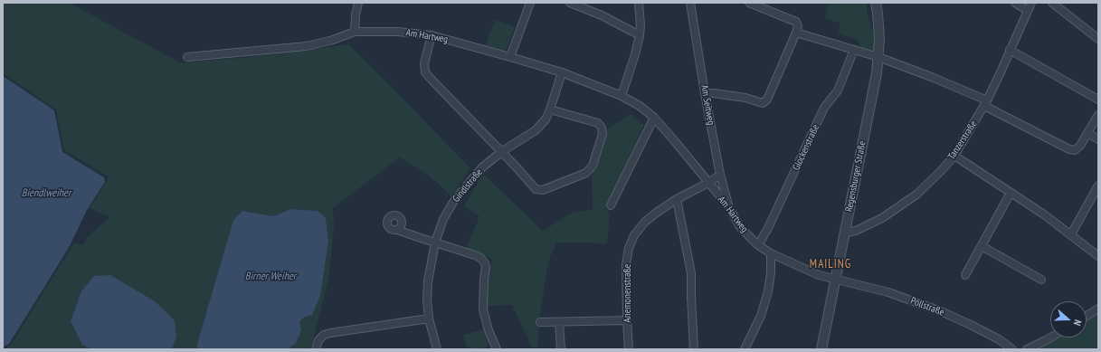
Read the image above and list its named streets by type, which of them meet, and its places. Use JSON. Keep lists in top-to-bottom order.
{
  "streets": {
    "street": [
      "Am Hartweg",
      "Am Seitweg",
      "Tanzerstraße",
      "Glockenstraße",
      "Regensburger Straße",
      "Gindlstraße",
      "Anemonenstraße",
      "Pöllstraße"
    ]
  },
  "crossings": [
    ["Am Hartweg", "Am Seitweg"],
    ["Am Hartweg", "Glockenstraße"],
    ["Am Hartweg", "Regensburger Straße"],
    ["Am Hartweg", "Gindlstraße"],
    ["Am Hartweg", "Anemonenstraße"],
    ["Am Hartweg", "Pöllstraße"],
    ["Am Seitweg", "Anemonenstraße"],
    ["Tanzerstraße", "Regensburger Straße"],
    ["Regensburger Straße", "Pöllstraße"]
  ],
  "districts": ["MAILING"],
  "water": ["Biendlweiher", "Birner Weiher"],
  "north": "right"
}
